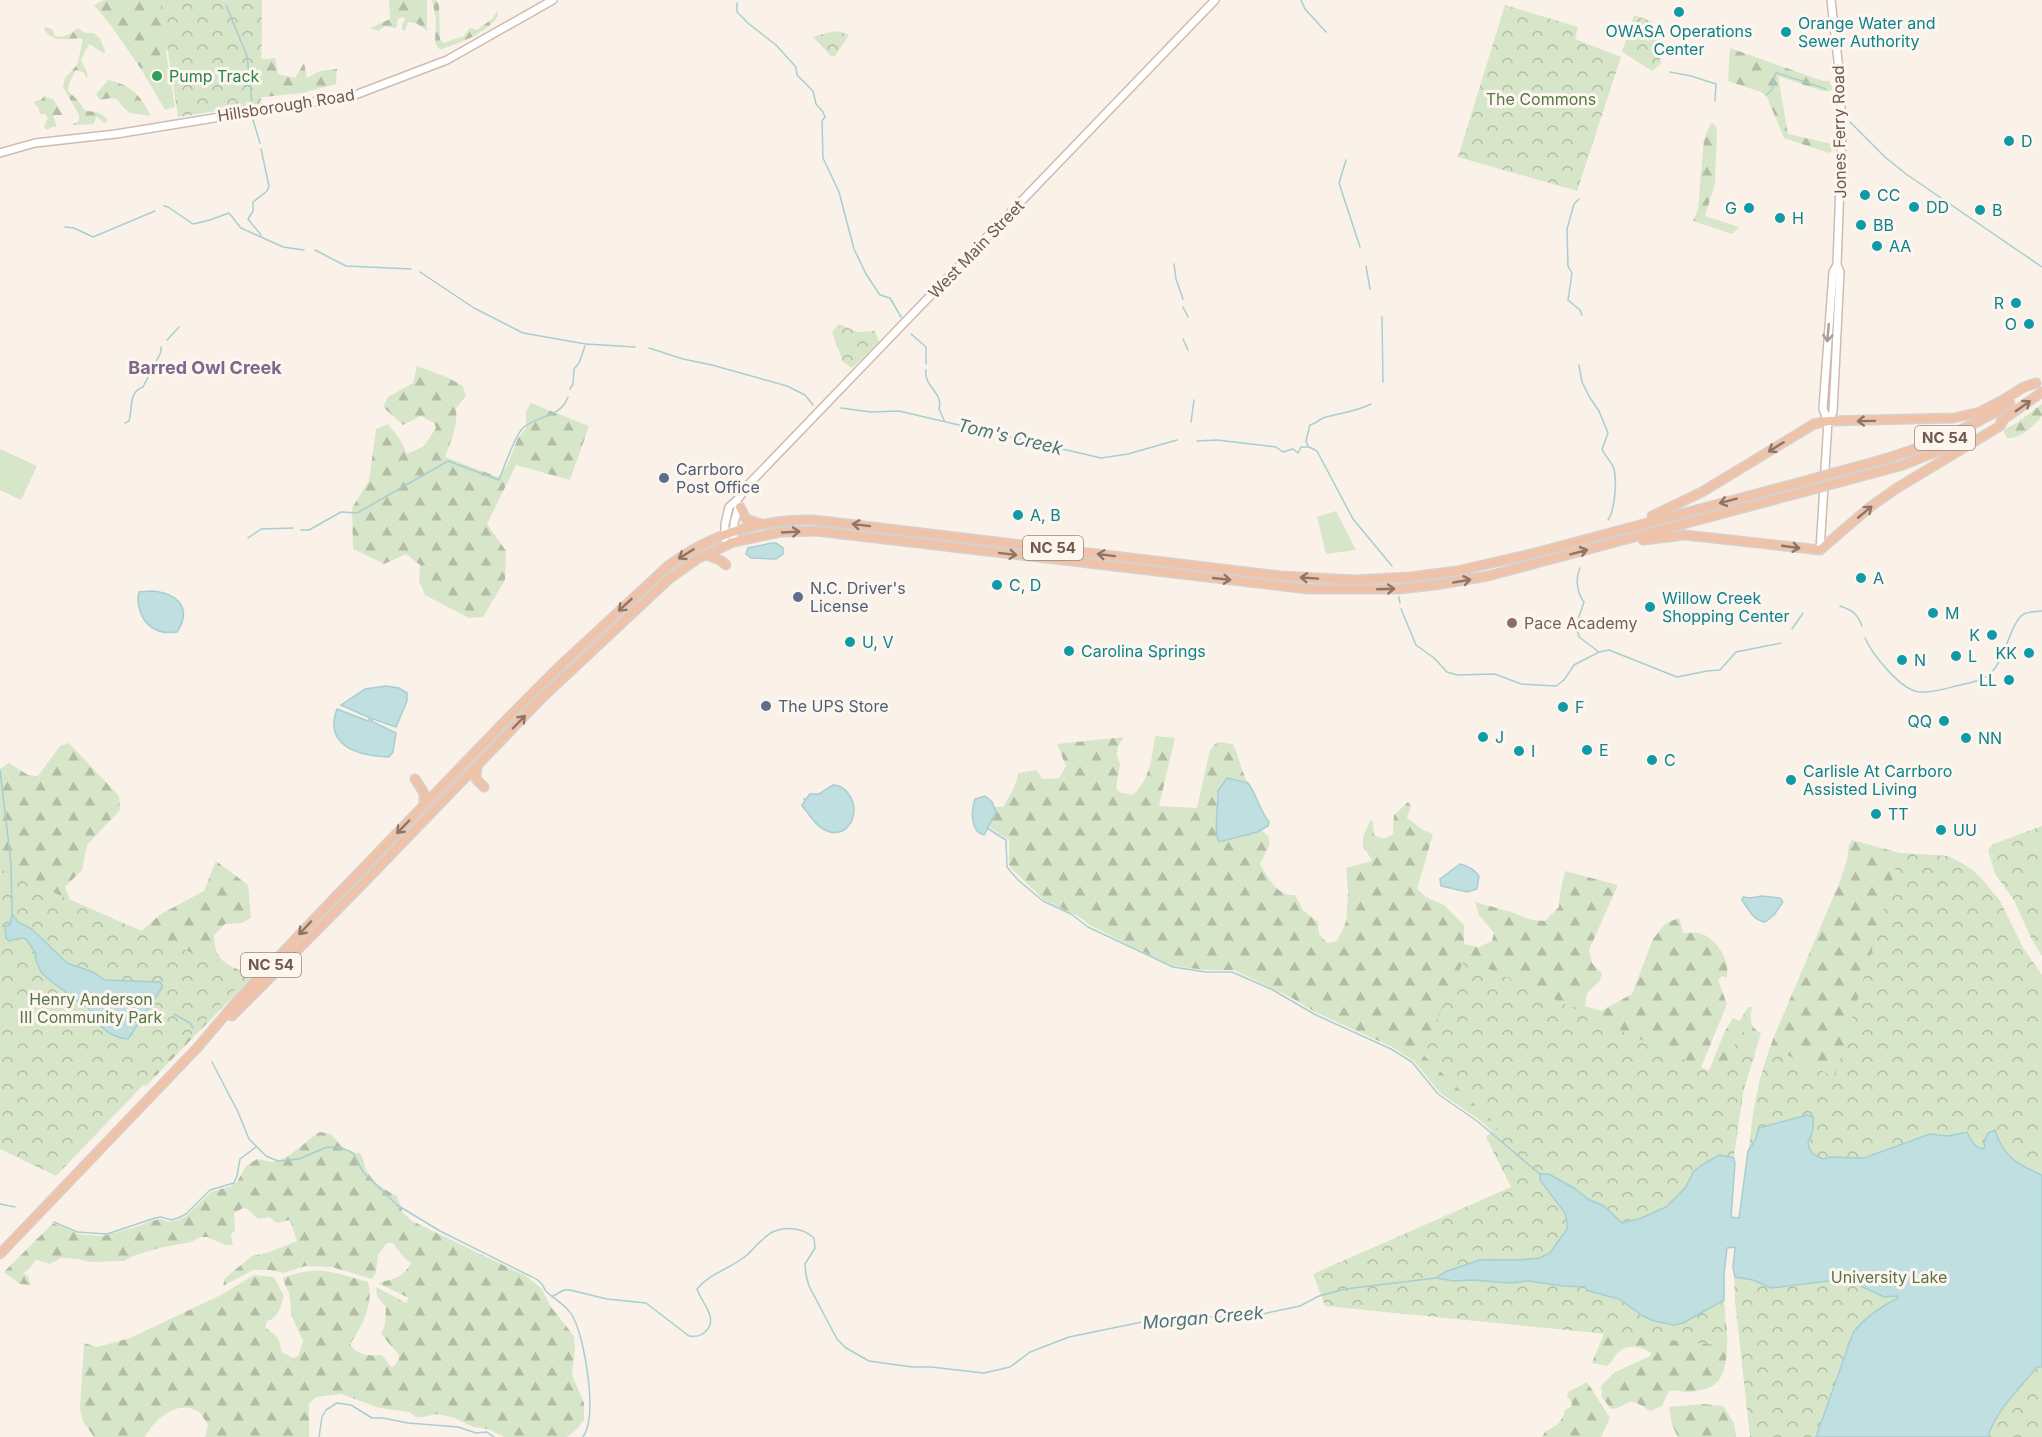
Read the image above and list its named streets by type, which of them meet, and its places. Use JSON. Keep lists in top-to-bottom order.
{
  "streets": {
    "highway": ["NC 54"],
    "main road": ["Hillsborough Road", "Jones Ferry Road", "West Main Street"]
  },
  "crossings": [
    ["West Main Street", "NC 54"]
  ],
  "districts": ["Barred Owl Creek"],
  "water": ["Tom's Creek", "Morgan Creek"],
  "parks": ["The Commons", "Henry Anderson III Community Park", "University Lake"],
  "places": [
    "OWASA Operations Center",
    "Orange Water and Sewer Authority",
    "Pump Track",
    "D",
    "CC",
    "DD",
    "G",
    "B",
    "H",
    "BB",
    "AA",
    "R",
    "O",
    "Carrboro Post Office",
    "A, B",
    "A",
    "C, D",
    "N.C. Driver's License",
    "Willow Creek Shopping Center",
    "M",
    "Pace Academy",
    "K",
    "U, V",
    "Carolina Springs",
    "KK",
    "L",
    "N",
    "LL",
    "The UPS Store",
    "F",
    "QQ",
    "J",
    "NN",
    "E",
    "I",
    "C",
    "Carlisle At Carrboro Assisted Living",
    "TT",
    "UU"
  ]
}
